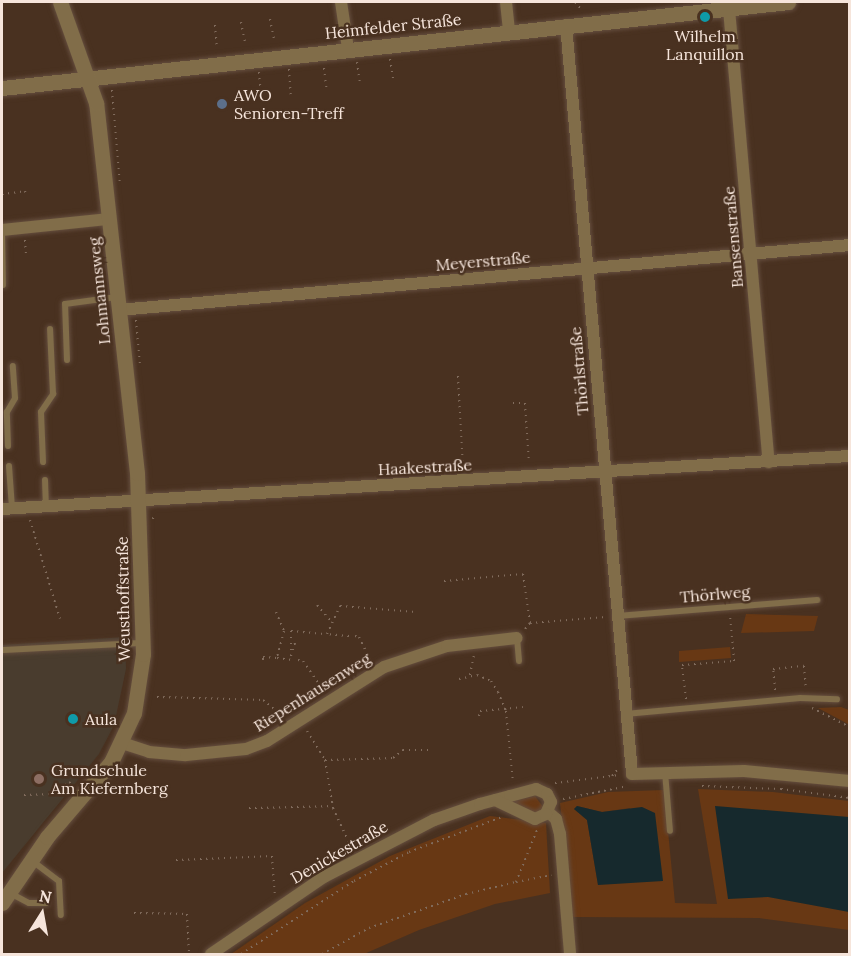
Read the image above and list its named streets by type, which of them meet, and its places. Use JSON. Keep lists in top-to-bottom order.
{
  "streets": {
    "street": [
      "Heimfelder Straße",
      "Bansenstraße",
      "Meyerstraße",
      "Lohmannsweg",
      "Thörlstraße",
      "Haakestraße",
      "Weusthoffstraße",
      "Riepenhausenweg",
      "Denickestraße"
    ],
    "lane": ["Thörlweg"]
  },
  "crossings": [
    ["Heimfelder Straße", "Bansenstraße"],
    ["Heimfelder Straße", "Lohmannsweg"],
    ["Heimfelder Straße", "Thörlstraße"],
    ["Bansenstraße", "Meyerstraße"],
    ["Bansenstraße", "Haakestraße"],
    ["Meyerstraße", "Lohmannsweg"],
    ["Meyerstraße", "Thörlstraße"],
    ["Lohmannsweg", "Haakestraße"],
    ["Lohmannsweg", "Weusthoffstraße"],
    ["Thörlstraße", "Haakestraße"],
    ["Thörlstraße", "Thörlweg"],
    ["Haakestraße", "Weusthoffstraße"],
    ["Weusthoffstraße", "Riepenhausenweg"]
  ],
  "places": [
    "Wilhelm Lanquillon",
    "AWO Senioren-Treff",
    "Aula",
    "Grundschule Am Kiefernberg"
  ],
  "north": "top"
}
